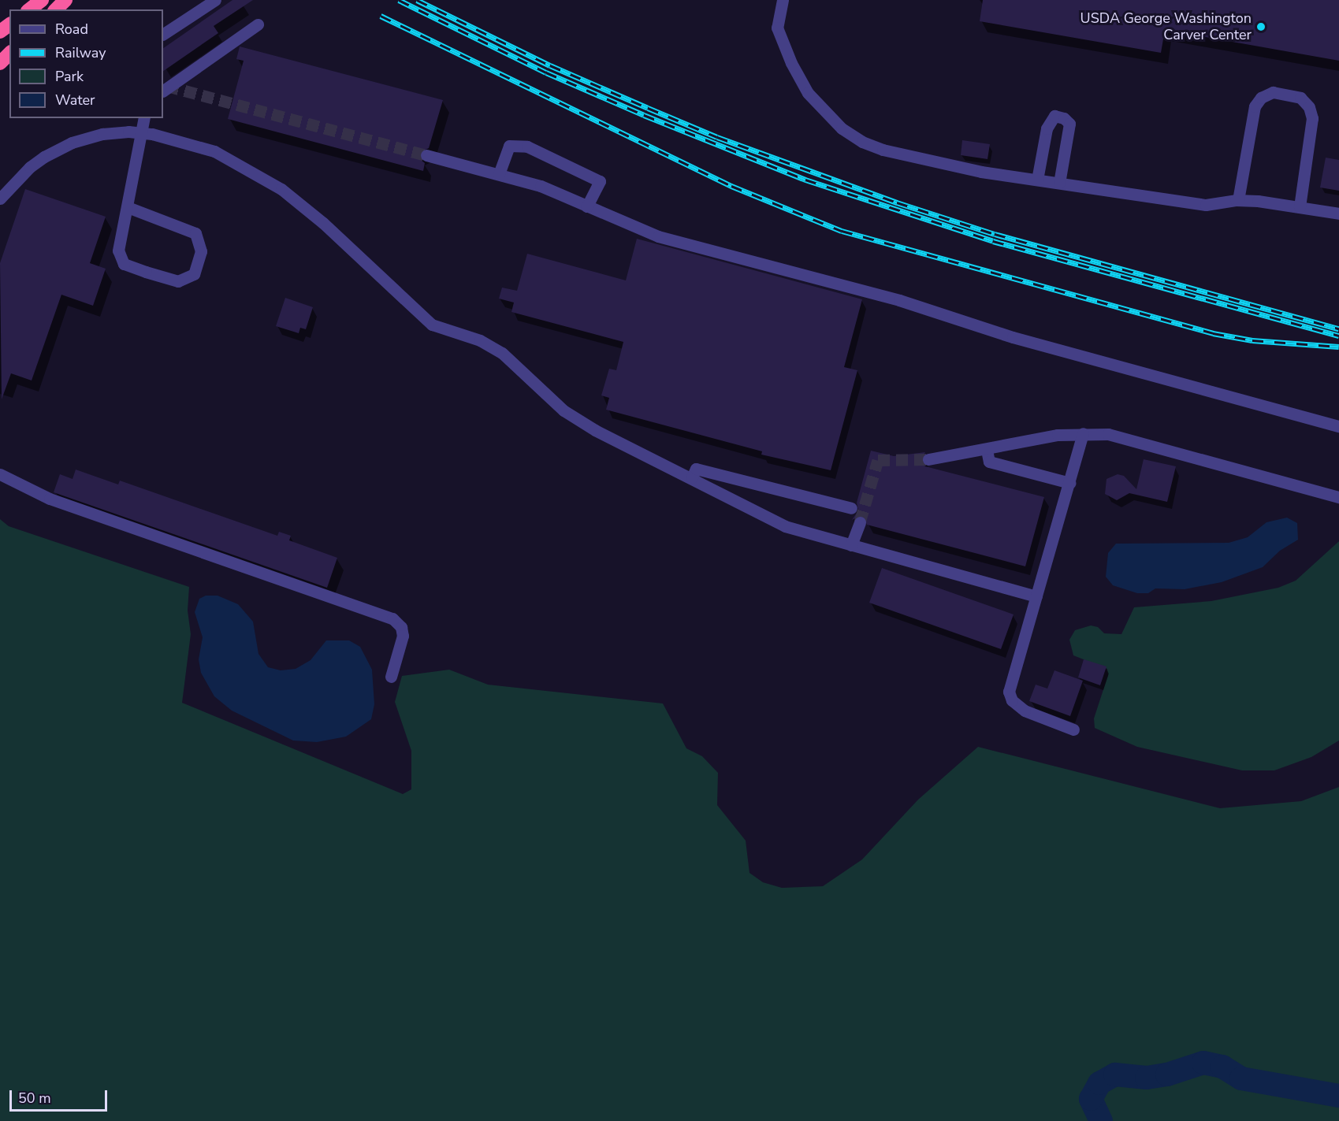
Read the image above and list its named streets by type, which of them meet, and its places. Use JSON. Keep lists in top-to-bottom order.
{
  "places": ["USDA George Washington Carver Center"],
  "legend": [
    "Road",
    "Railway",
    "Park",
    "Water"
  ],
  "scale_bar": "50 m"
}
